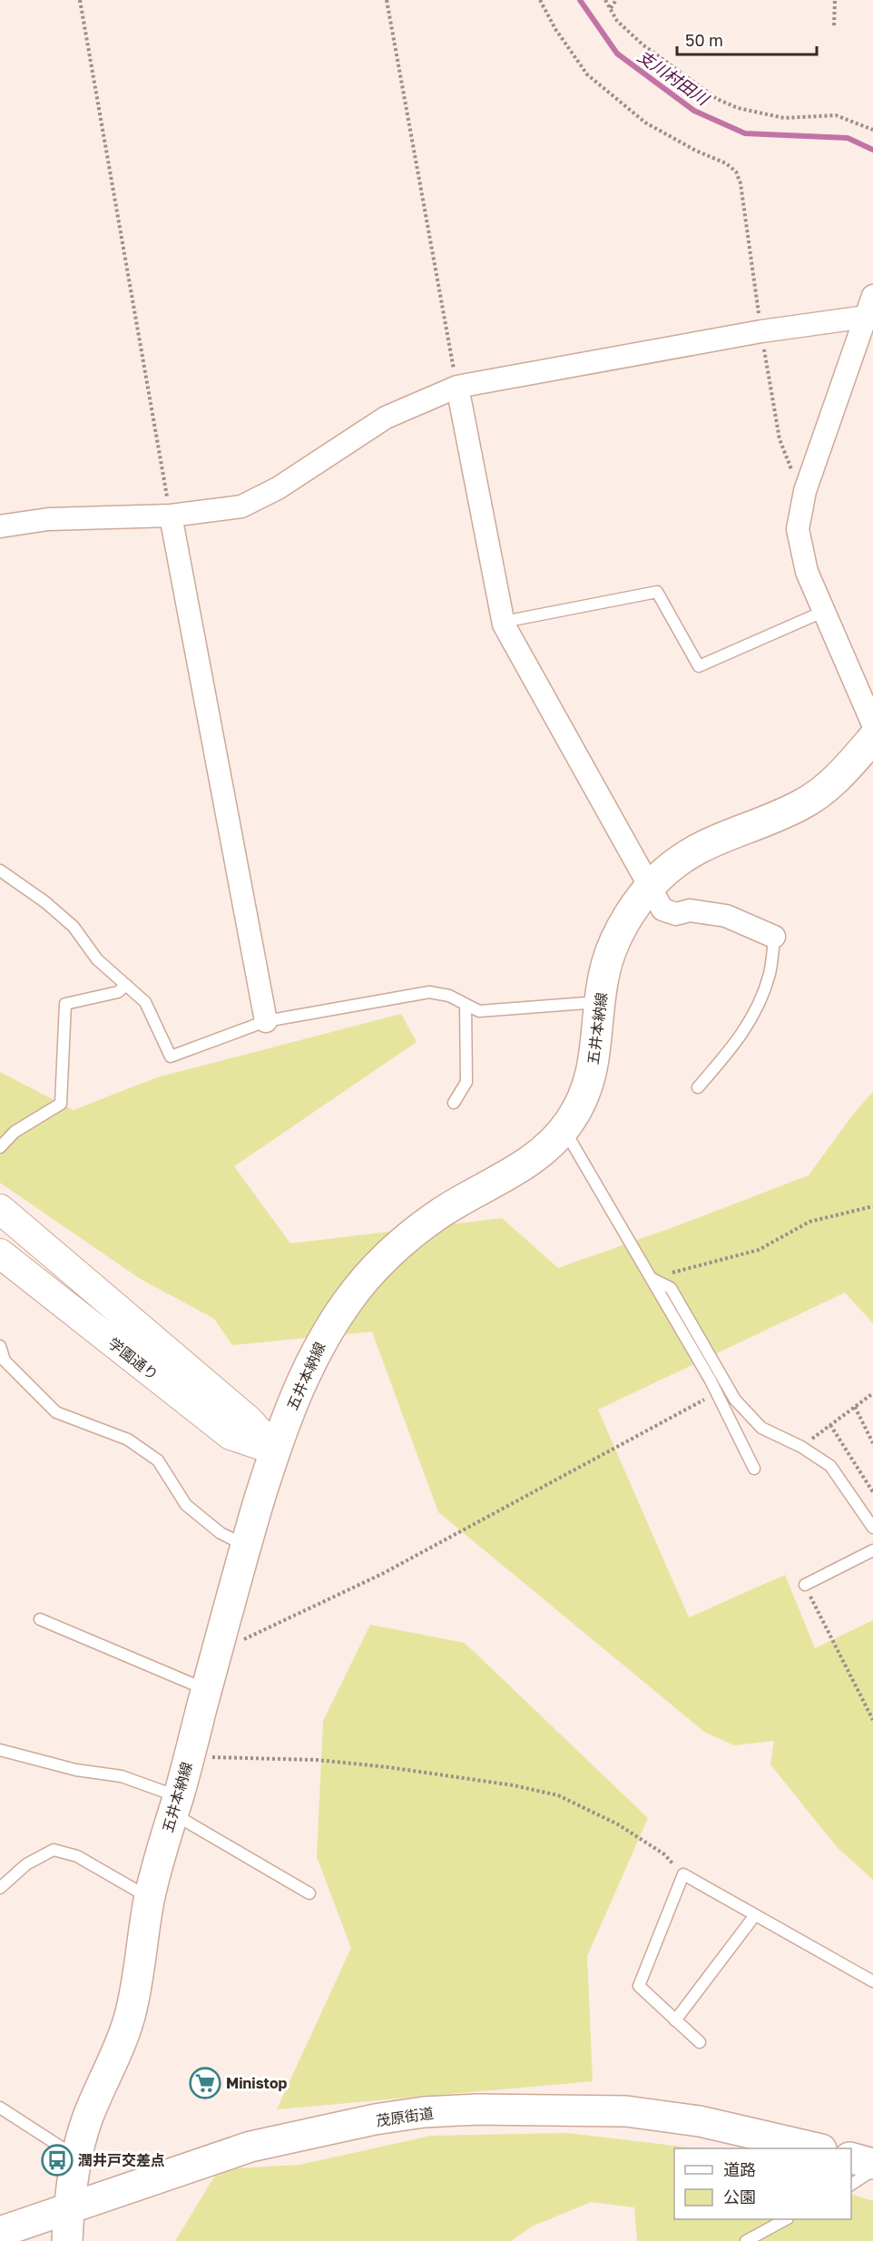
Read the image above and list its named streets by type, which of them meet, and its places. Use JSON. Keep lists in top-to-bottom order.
{
  "streets": {
    "main road": ["五井本納線", "茂原街道"],
    "street": ["学園通り"]
  },
  "crossings": [
    ["五井本納線", "学園通り"],
    ["五井本納線", "茂原街道"]
  ],
  "water": ["支川村田川"],
  "places": {
    "supermarket": ["Ministop"],
    "bus stop": ["潤井戸交差点"]
  },
  "legend": ["道路", "公園"],
  "scale_bar": "50 m"
}
